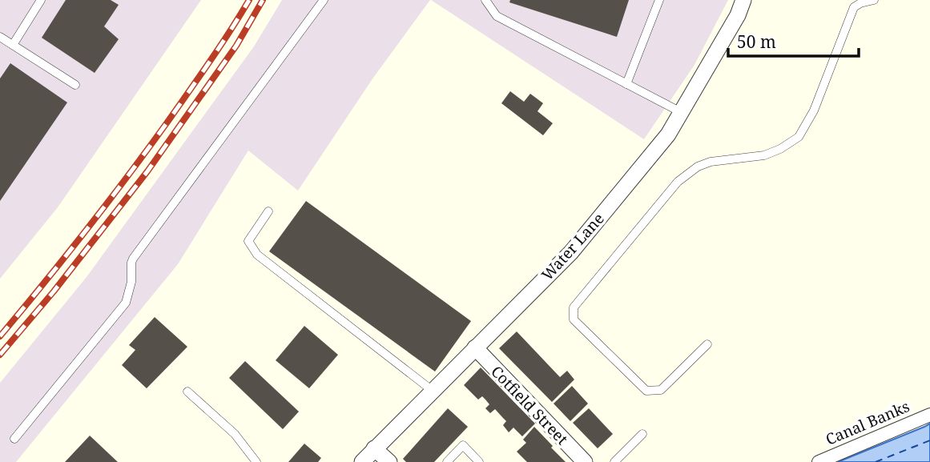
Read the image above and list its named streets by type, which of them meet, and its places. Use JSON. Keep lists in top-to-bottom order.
{
  "streets": {
    "street": ["Water Lane", "Cotfield Street", "Canal Banks"]
  },
  "crossings": [
    ["Water Lane", "Cotfield Street"]
  ],
  "scale_bar": "50 m"
}
